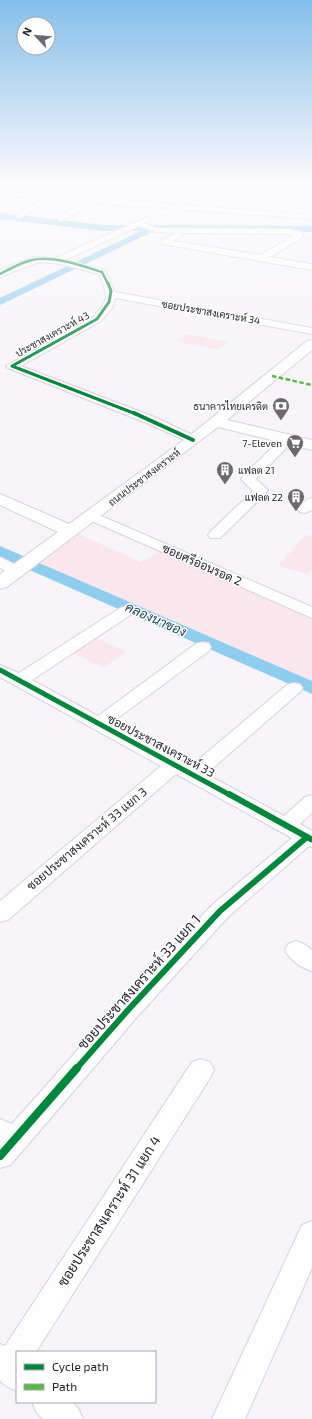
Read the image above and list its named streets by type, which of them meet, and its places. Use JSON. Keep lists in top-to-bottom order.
{
  "streets": {
    "street": [
      "ซอยประชาสงเคราะห์ 34",
      "ประชาสงเคราะห์ 43",
      "ถนนประชาสงเคราะห์",
      "ซอยศรีอ่อนรอด 2",
      "ซอยประชาสงเคราะห์ 33",
      "ซอยประชาสงเคราะห์ 33 แยก 3",
      "ซอยประชาสงเคราะห์ 33 แยก 1",
      "ซอยประชาสงเคราะห์ 31 แยก 4"
    ]
  },
  "crossings": [
    ["ซอยประชาสงเคราะห์ 34", "ประชาสงเคราะห์ 43"],
    ["ประชาสงเคราะห์ 43", "ถนนประชาสงเคราะห์"],
    ["ถนนประชาสงเคราะห์", "ซอยศรีอ่อนรอด 2"],
    ["ซอยประชาสงเคราะห์ 33", "ซอยประชาสงเคราะห์ 33 แยก 3"],
    ["ซอยประชาสงเคราะห์ 33", "ซอยประชาสงเคราะห์ 33 แยก 1"]
  ],
  "water": ["คลองนาซอง"],
  "places": {
    "bank": ["ธนาคารไทยเครดิต"],
    "supermarket": ["7-Eleven"],
    "building": ["แฟลต 21", "แฟลต 22"]
  },
  "legend": ["Cycle path", "Path"],
  "north": "top left"
}
